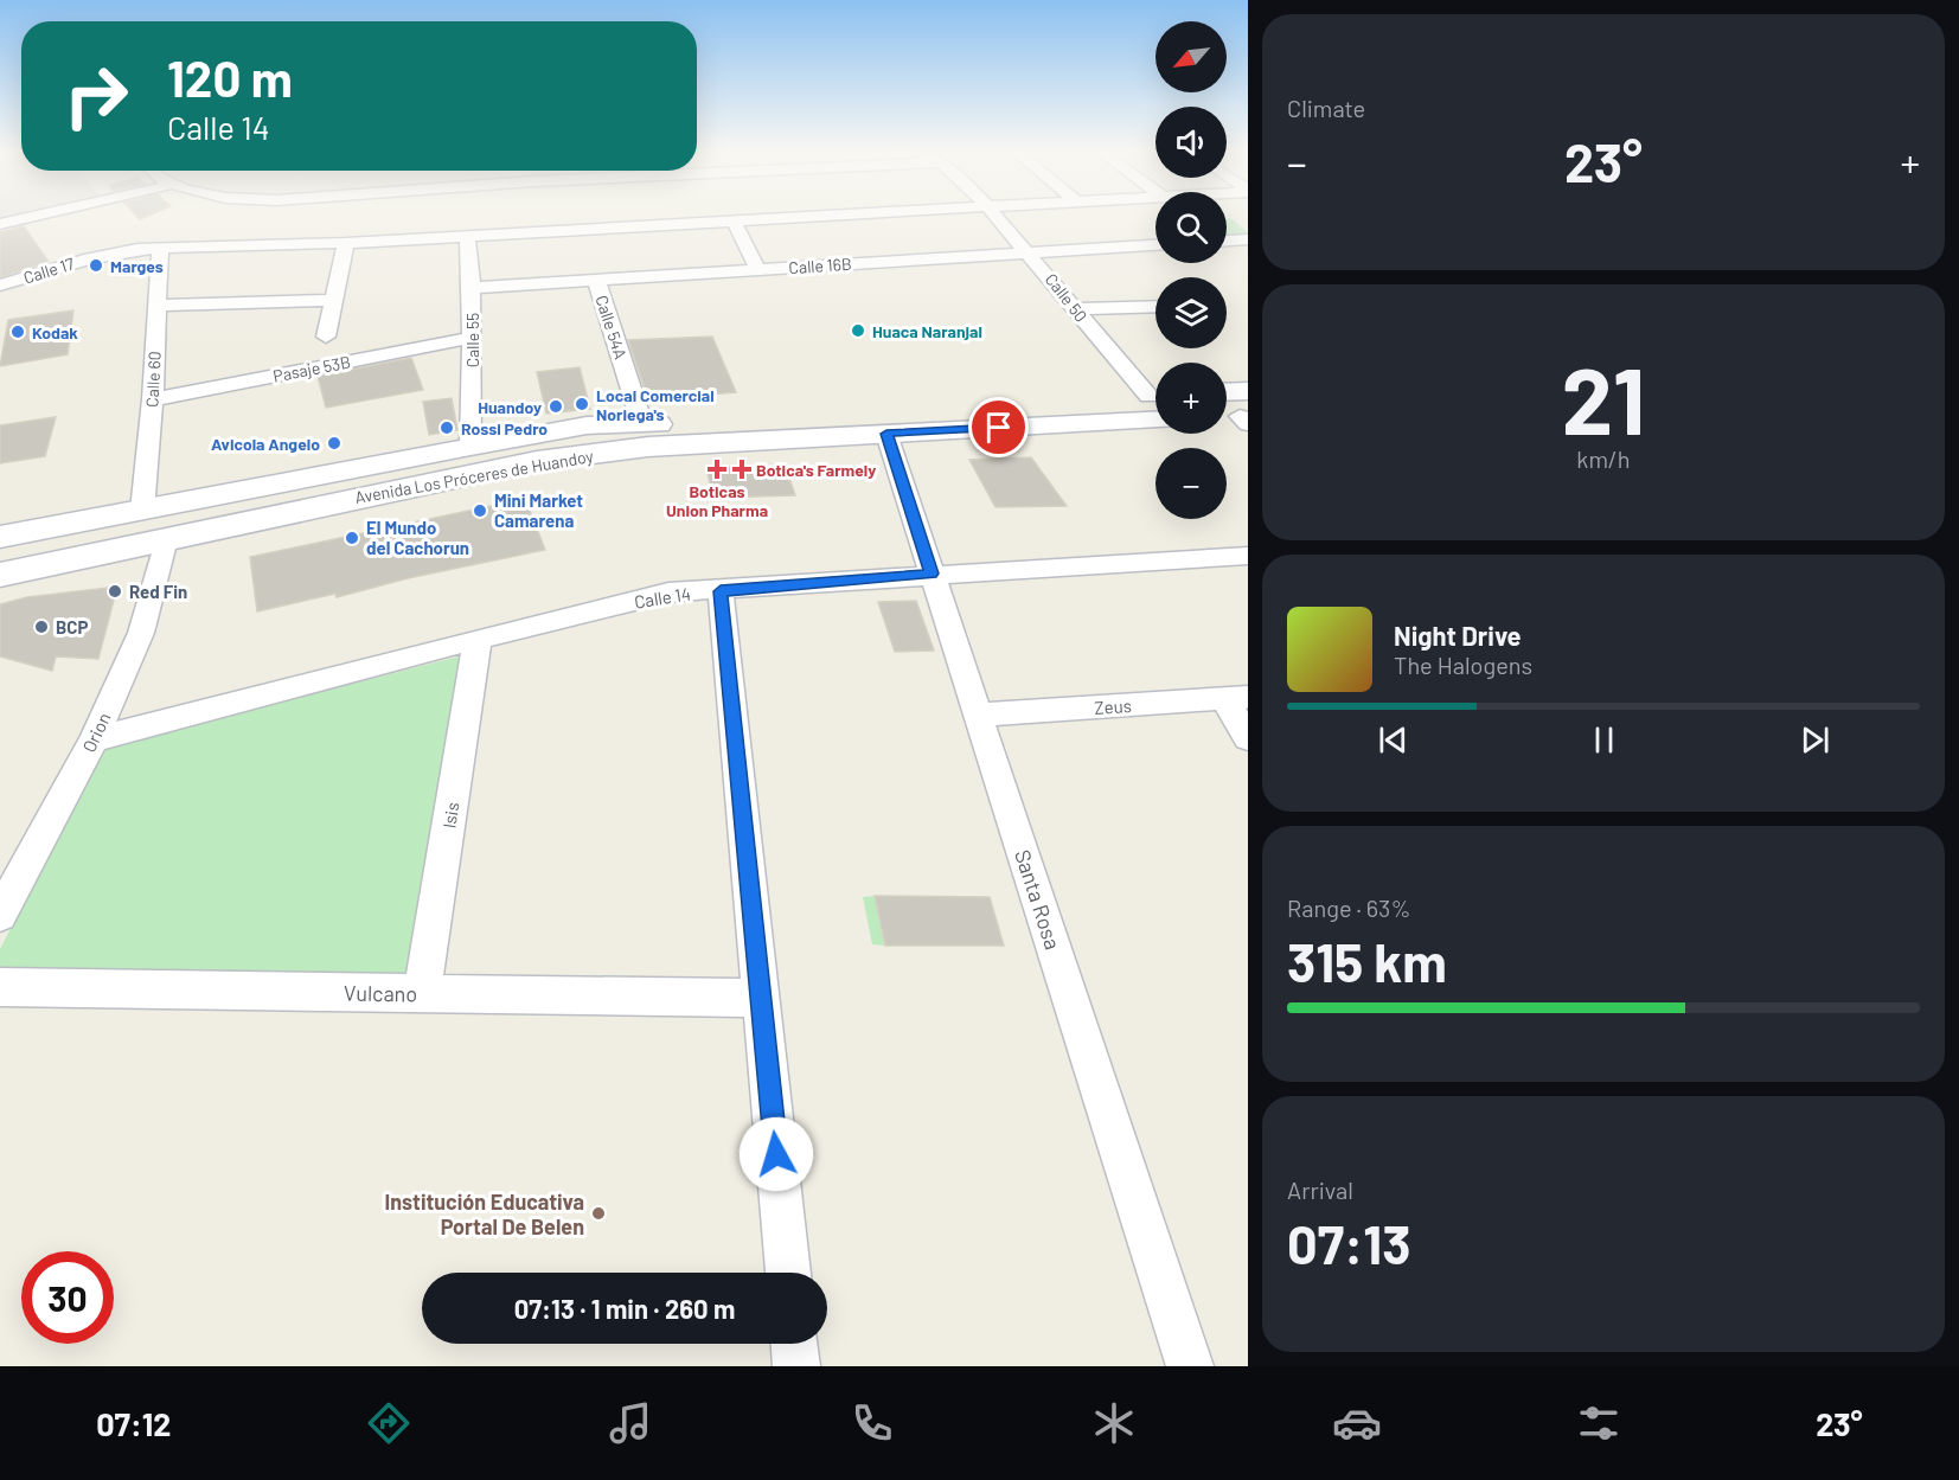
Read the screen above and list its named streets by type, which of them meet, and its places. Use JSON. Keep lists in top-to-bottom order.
{
  "streets": {
    "main road": ["Avenida Los Próceres de Huandoy"],
    "street": [
      "Calle 16B",
      "Calle 17",
      "Calle 50",
      "Calle 54A",
      "Calle 55",
      "Pasaje 53B",
      "Calle 60",
      "Calle 14",
      "Zeus",
      "Orion",
      "Isis",
      "Santa Rosa",
      "Vulcano"
    ]
  },
  "crossings": [
    ["Calle 16B", "Calle 50"],
    ["Calle 16B", "Calle 54A"],
    ["Calle 16B", "Calle 55"],
    ["Calle 17", "Calle 55"],
    ["Calle 17", "Calle 60"],
    ["Calle 54A", "Avenida Los Próceres de Huandoy"],
    ["Calle 55", "Pasaje 53B"],
    ["Calle 55", "Avenida Los Próceres de Huandoy"],
    ["Pasaje 53B", "Calle 60"],
    ["Calle 60", "Avenida Los Próceres de Huandoy"],
    ["Avenida Los Próceres de Huandoy", "Orion"],
    ["Avenida Los Próceres de Huandoy", "Santa Rosa"],
    ["Calle 14", "Orion"],
    ["Calle 14", "Isis"],
    ["Calle 14", "Santa Rosa"],
    ["Zeus", "Santa Rosa"],
    ["Isis", "Vulcano"]
  ],
  "places": {
    "other": [
      "Marges",
      "Huaca Naranjal",
      "Kodak",
      "Local Comercial Noriega's",
      "Huandoy",
      "Rossi Pedro",
      "Avicola Angelo",
      "Mini Market Camarena",
      "El Mundo del Cachorun",
      "Red Fin",
      "BCP",
      "Institución Educativa Portal De Belen"
    ],
    "health": ["Boticas Union Pharma", "Botica's Farmely"]
  },
  "north": "bottom left",
  "page": {
    "tile": [
      "Climate",
      ["21", "km/h"],
      ["Range · 63%", "315 km"],
      ["Arrival", "07:13"]
    ],
    "map_buttons": ["+", "−"],
    "turn": ["120 m", "Calle 14"],
    "heat": ["−", "23°", "+"],
    "song": ["Night Drive", "The Halogens"],
    "limit": "30",
    "trip": "07:13 · 1 min · 260 m",
    "tabs": ["07:12", "23°"]
  }
}
